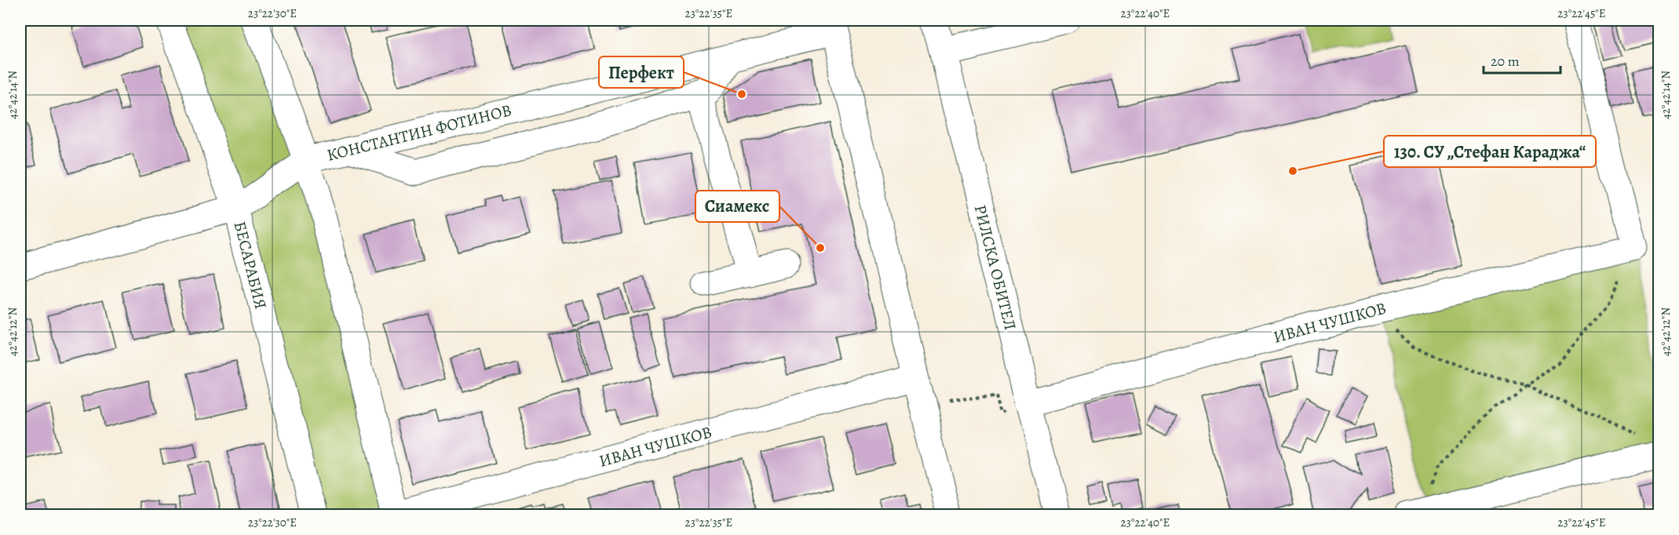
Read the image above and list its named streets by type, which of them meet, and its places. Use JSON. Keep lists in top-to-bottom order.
{
  "streets": {
    "street": [
      "КОНСТАНТИН ФОТИНОВ",
      "БЕСАРАБИЯ",
      "РИЛСКА ОБИТЕЛ",
      "ИВАН ЧУШКОВ"
    ]
  },
  "crossings": [
    ["КОНСТАНТИН ФОТИНОВ", "БЕСАРАБИЯ"],
    ["РИЛСКА ОБИТЕЛ", "ИВАН ЧУШКОВ"]
  ],
  "places": ["Перфект", "130. СУ „Стефан Караджа“", "Сиамекс"],
  "scale_bar": "20 m",
  "coordinates": [
    "23°22'30\"E",
    "23°22'35\"E",
    "23°22'40\"E",
    "23°22'45\"E",
    "42°42'14\"N",
    "42°42'12\"N"
  ]
}
